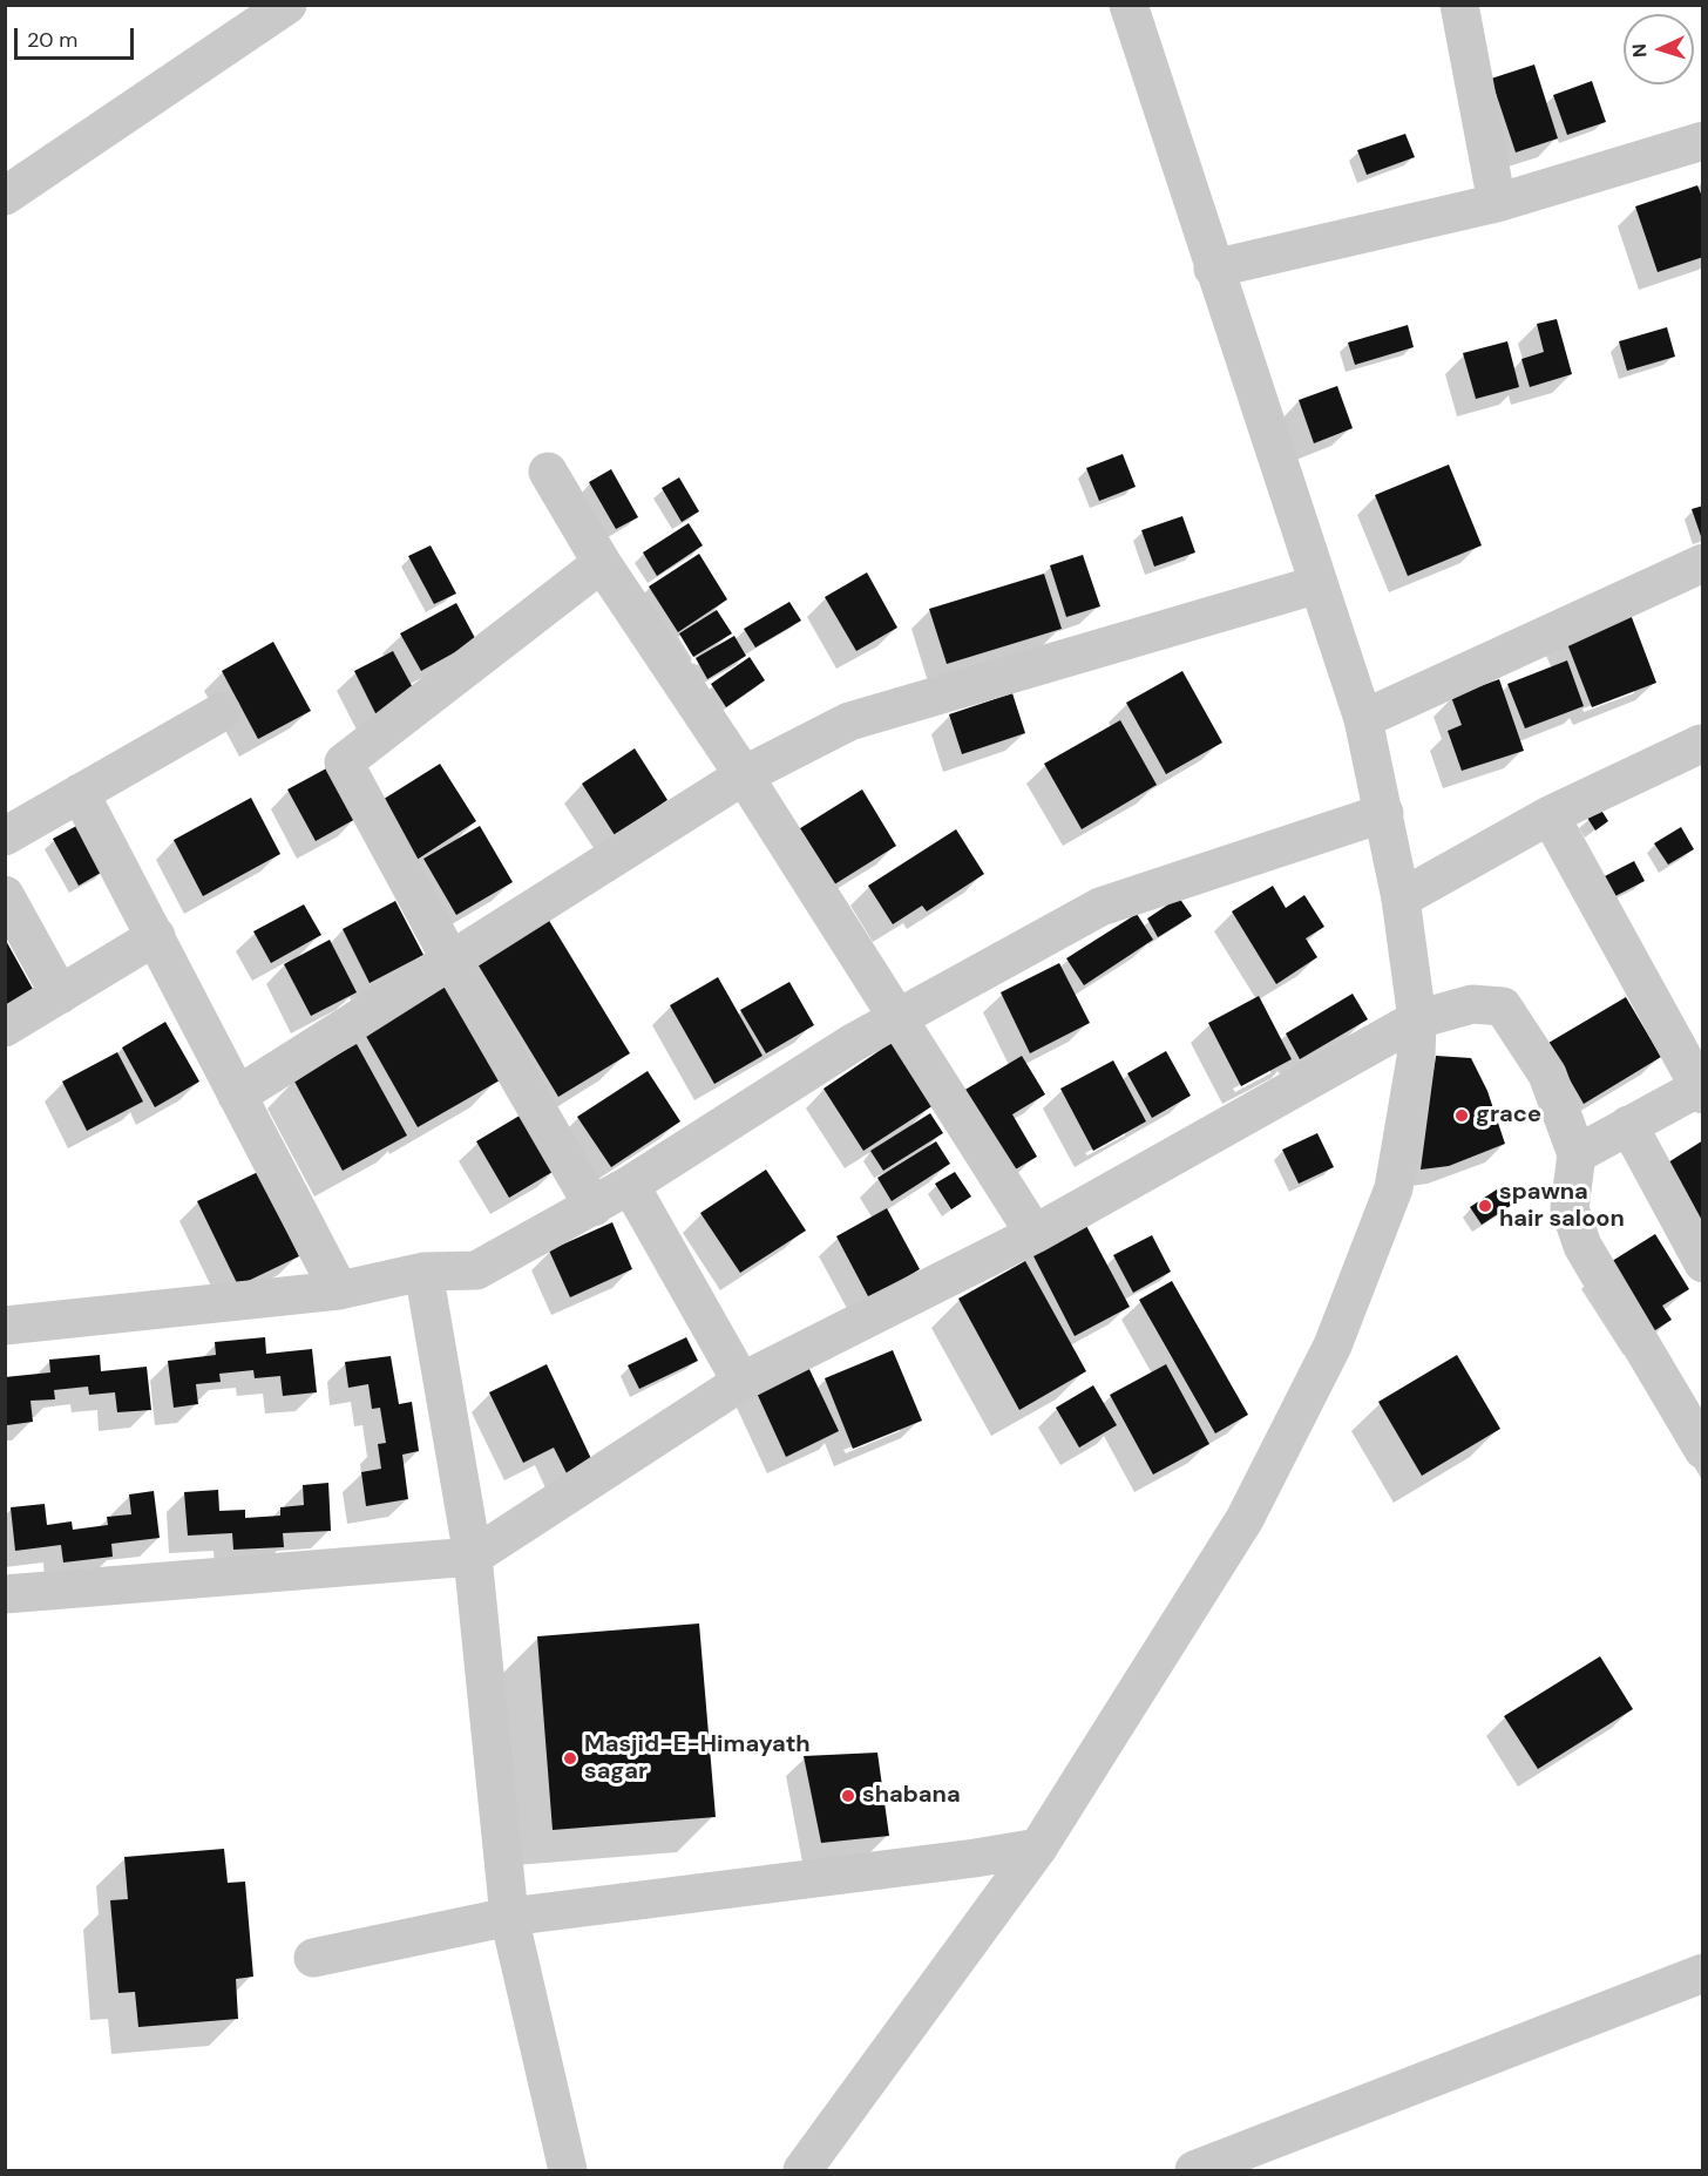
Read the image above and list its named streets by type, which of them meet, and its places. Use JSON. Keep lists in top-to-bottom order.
{
  "places": [
    "grace",
    "spawna hair saloon",
    "Masjid-E-Himayath sagar",
    "shabana"
  ],
  "scale_bar": "20 m",
  "north": "left"
}
